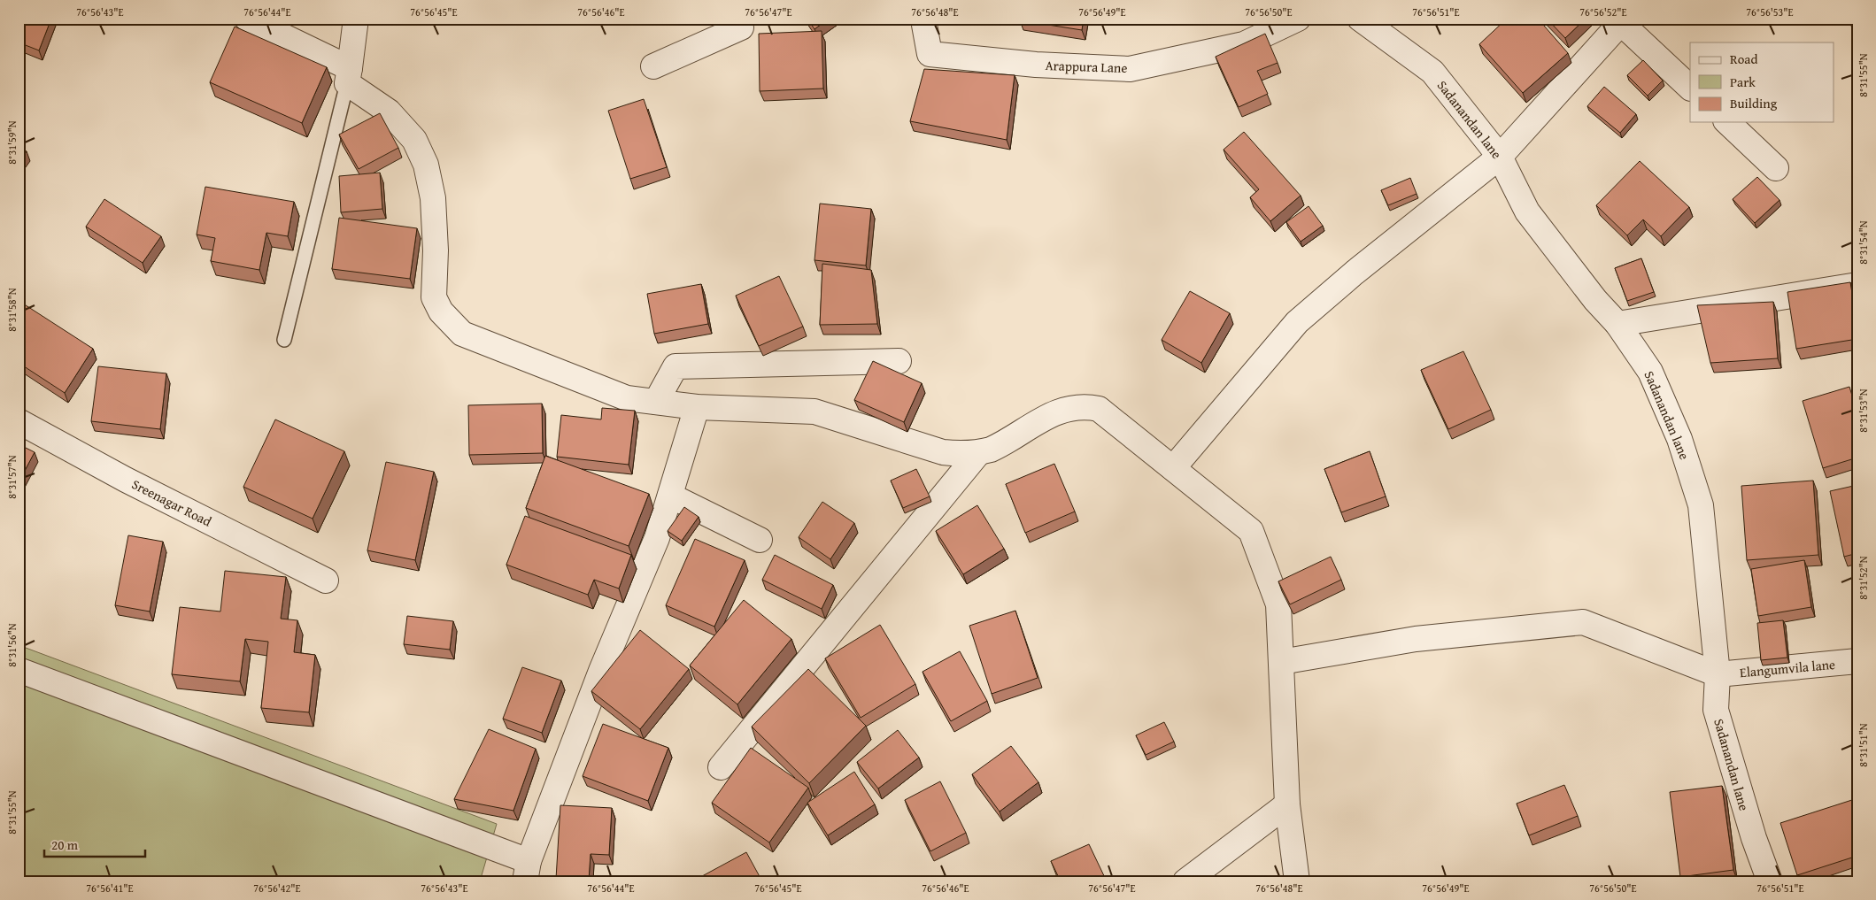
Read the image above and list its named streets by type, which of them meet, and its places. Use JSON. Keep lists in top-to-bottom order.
{
  "streets": {
    "street": [
      "Arappura Lane",
      "Sadanandan lane",
      "Sreenagar Road",
      "Elangumvila lane"
    ]
  },
  "crossings": [
    ["Sadanandan lane", "Elangumvila lane"]
  ],
  "legend": ["Road", "Park", "Building"],
  "scale_bar": "20 m",
  "coordinates": [
    "76°56'43\"E",
    "76°56'44\"E",
    "76°56'45\"E",
    "76°56'46\"E",
    "76°56'47\"E",
    "76°56'48\"E",
    "76°56'49\"E",
    "76°56'50\"E",
    "76°56'51\"E",
    "76°56'52\"E",
    "76°56'53\"E",
    "8°31'55\"N",
    "8°31'59\"N",
    "8°31'54\"N",
    "8°31'58\"N",
    "8°31'53\"N",
    "8°31'57\"N",
    "8°31'52\"N",
    "8°31'56\"N",
    "8°31'51\"N",
    "76°56'41\"E",
    "76°56'42\"E"
  ]
}
